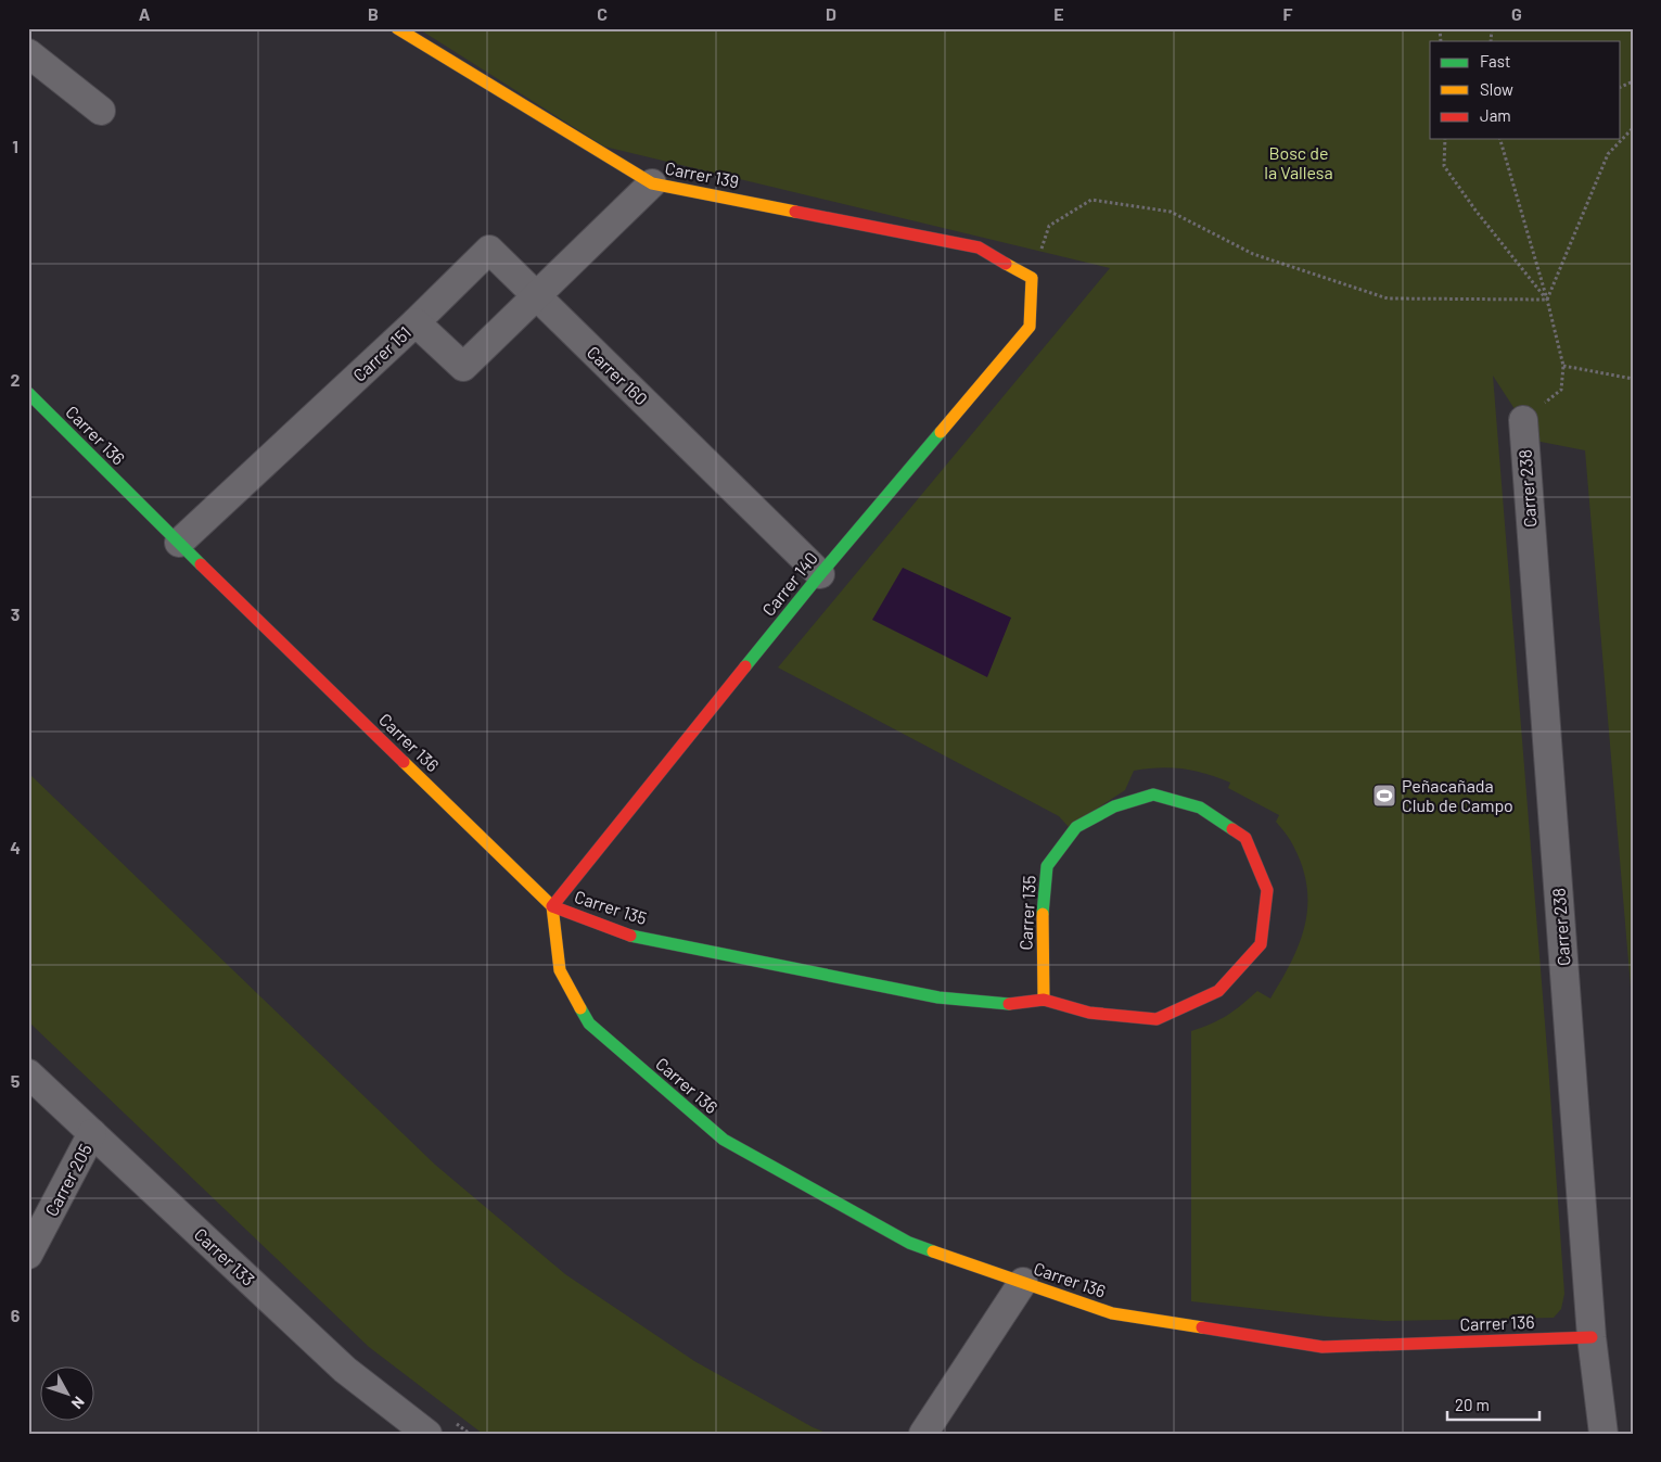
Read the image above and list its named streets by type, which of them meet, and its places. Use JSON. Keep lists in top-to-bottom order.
{
  "streets": {
    "street": [
      "Carrer 139",
      "Carrer 151",
      "Carrer 160",
      "Carrer 136",
      "Carrer 238",
      "Carrer 140",
      "Carrer 135",
      "Carrer 205",
      "Carrer 133"
    ]
  },
  "crossings": [
    ["Carrer 139", "Carrer 151"],
    ["Carrer 139", "Carrer 140"],
    ["Carrer 151", "Carrer 160"],
    ["Carrer 151", "Carrer 136"],
    ["Carrer 160", "Carrer 140"],
    ["Carrer 136", "Carrer 238"],
    ["Carrer 136", "Carrer 140"],
    ["Carrer 136", "Carrer 135"],
    ["Carrer 140", "Carrer 135"],
    ["Carrer 205", "Carrer 133"]
  ],
  "parks": ["Bosc de la Vallesa"],
  "places": {
    "sports": ["Peñacañada Club de Campo"]
  },
  "legend": ["Fast", "Slow", "Jam"],
  "scale_bar": "20 m",
  "north": "bottom right",
  "grid": {
    "columns": [
      "A",
      "B",
      "C",
      "D",
      "E",
      "F",
      "G"
    ],
    "rows": [
      "1",
      "2",
      "3",
      "4",
      "5",
      "6"
    ]
  }
}
